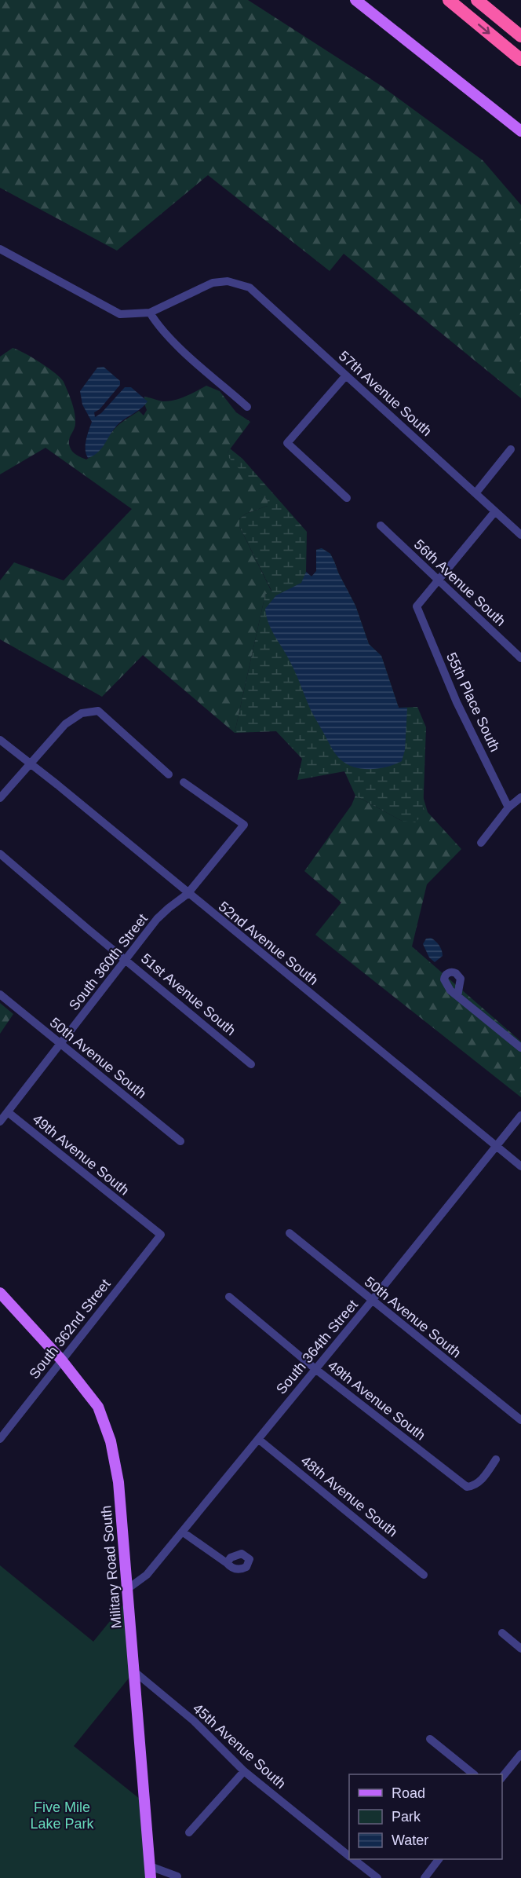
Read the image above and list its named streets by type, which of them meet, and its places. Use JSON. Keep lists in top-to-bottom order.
{
  "streets": {
    "main road": ["Military Road South"],
    "street": [
      "57th Avenue South",
      "56th Avenue South",
      "55th Place South",
      "52nd Avenue South",
      "South 360th Street",
      "51st Avenue South",
      "50th Avenue South",
      "49th Avenue South",
      "South 362nd Street",
      "South 364th Street",
      "48th Avenue South",
      "45th Avenue South"
    ]
  },
  "crossings": [
    ["56th Avenue South", "55th Place South"],
    ["52nd Avenue South", "South 360th Street"],
    ["52nd Avenue South", "South 364th Street"],
    ["South 360th Street", "51st Avenue South"],
    ["South 360th Street", "50th Avenue South"],
    ["South 360th Street", "49th Avenue South"],
    ["50th Avenue South", "South 364th Street"],
    ["49th Avenue South", "South 362nd Street"],
    ["49th Avenue South", "South 364th Street"],
    ["South 362nd Street", "Military Road South"],
    ["South 364th Street", "48th Avenue South"],
    ["South 364th Street", "Military Road South"],
    ["Military Road South", "45th Avenue South"]
  ],
  "parks": ["Five Mile Lake Park"],
  "legend": ["Road", "Park", "Water"]
}
